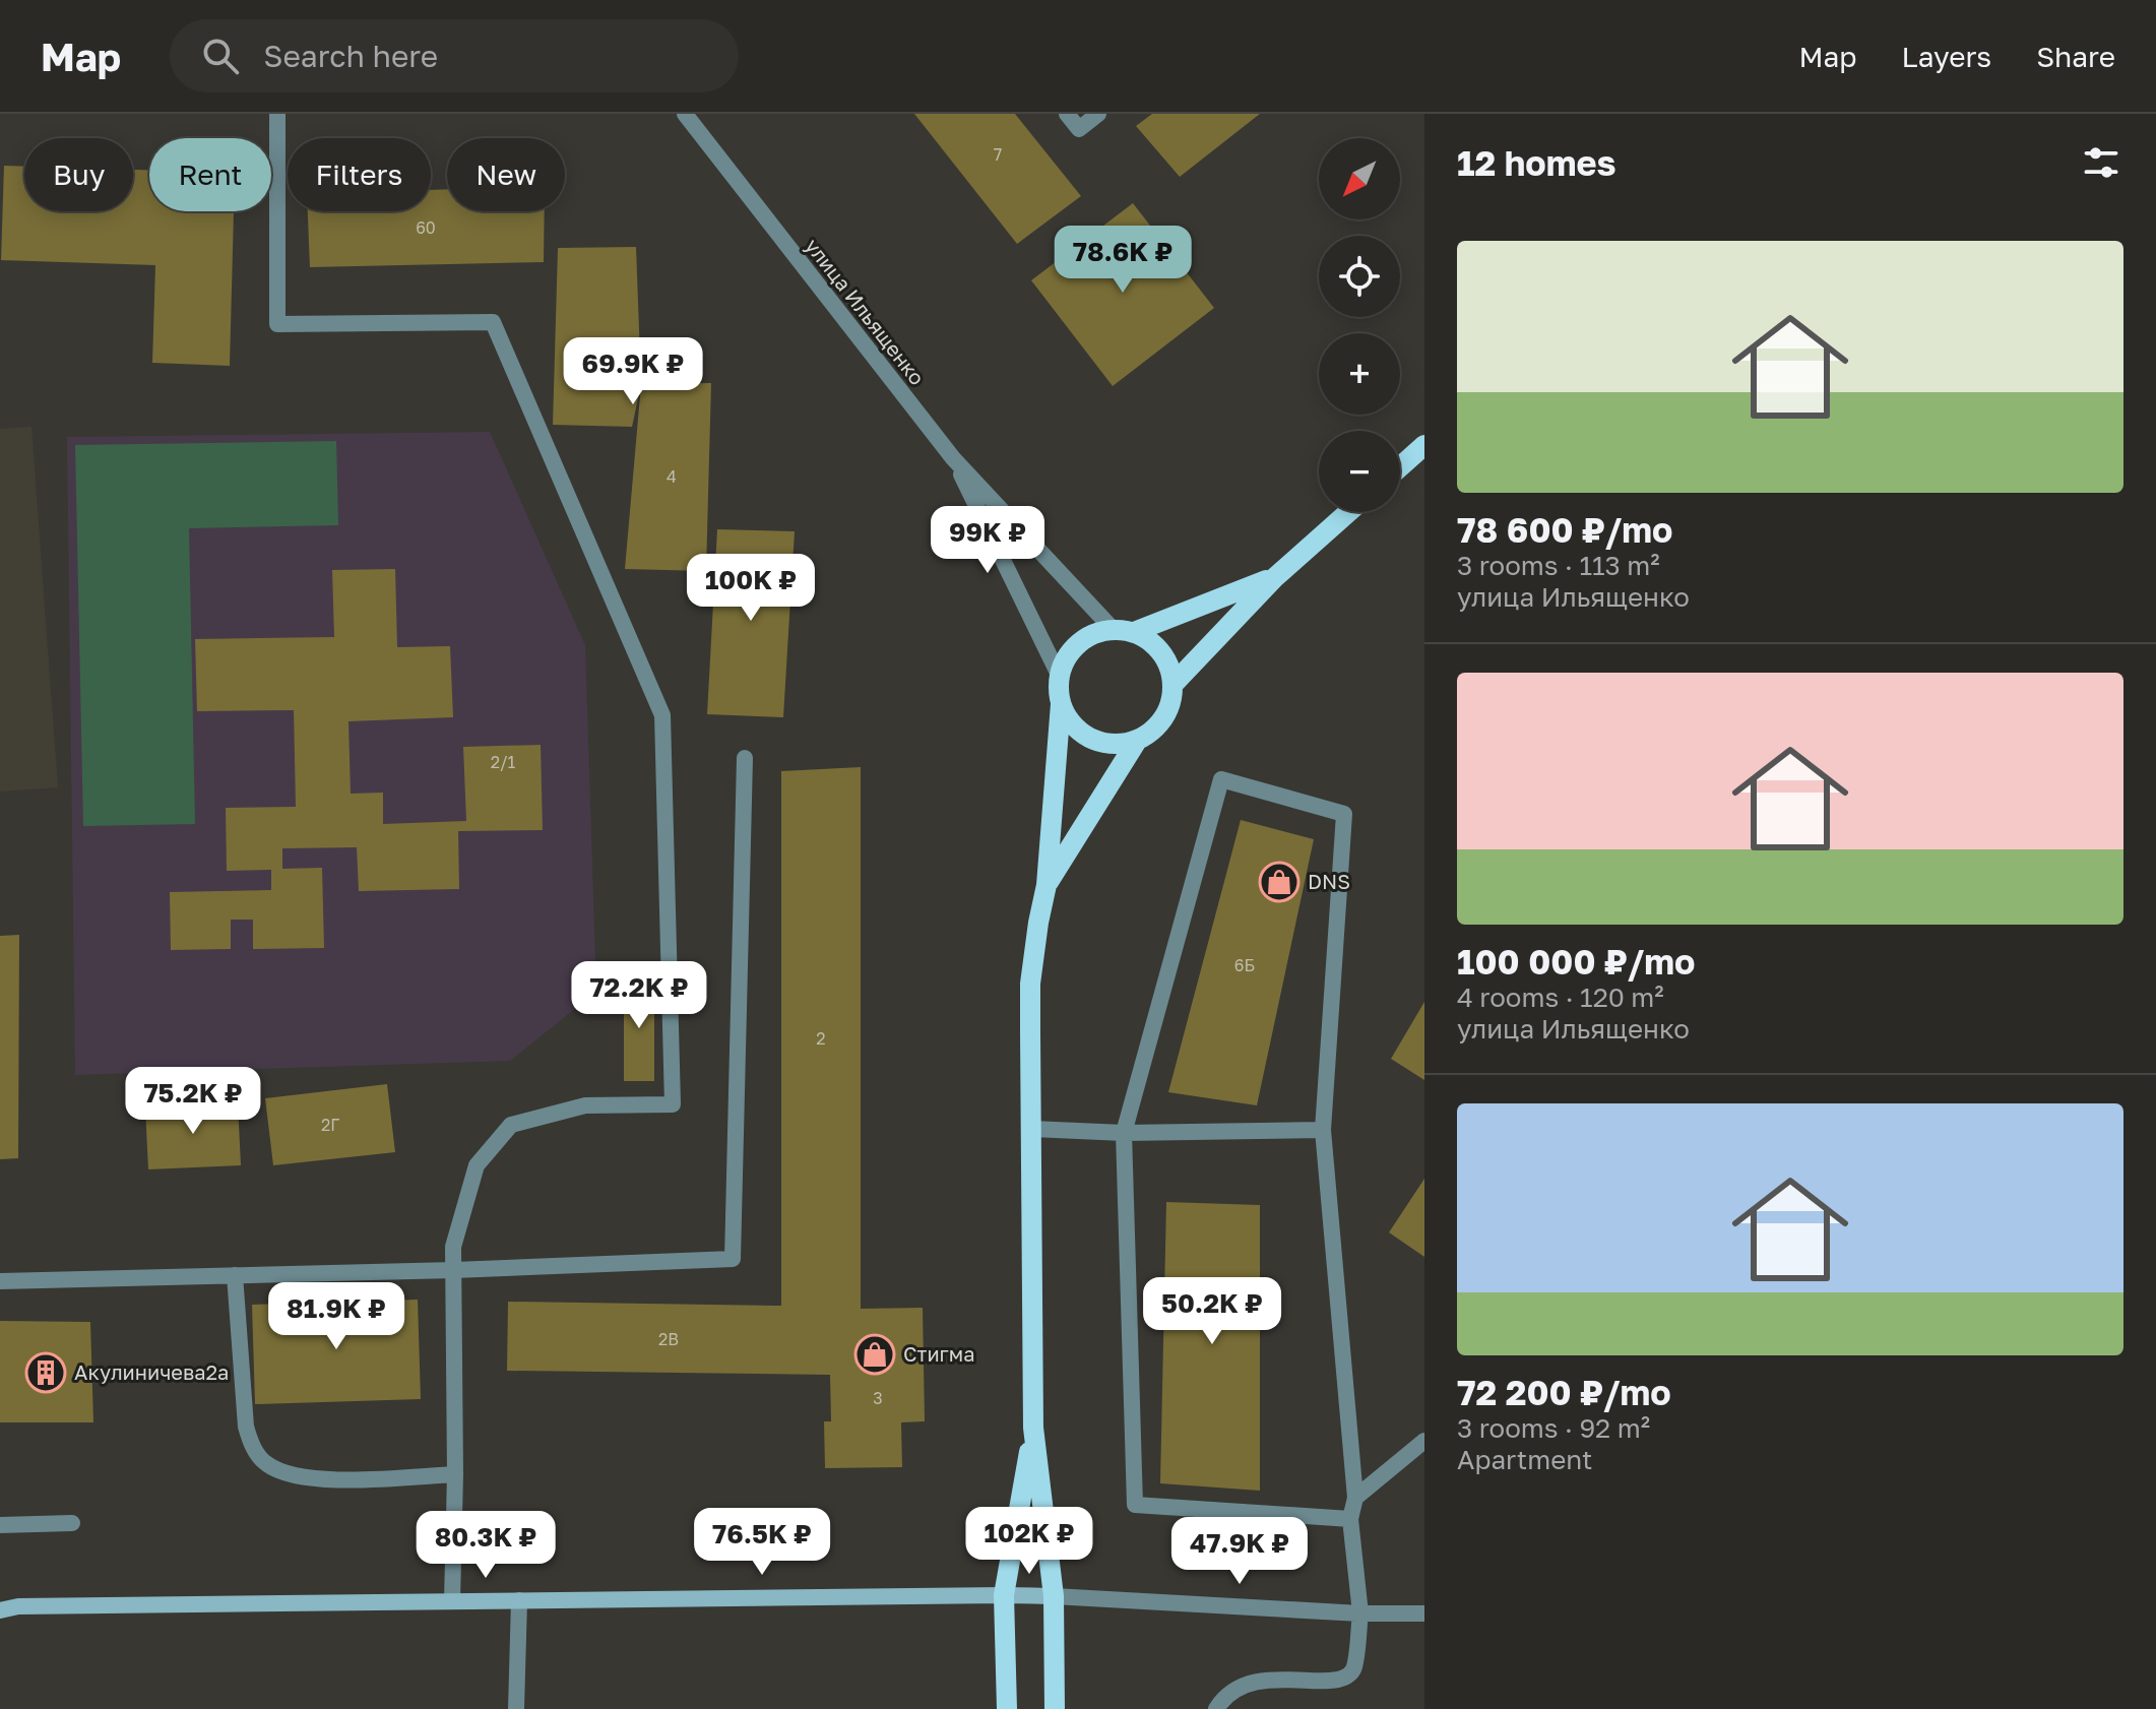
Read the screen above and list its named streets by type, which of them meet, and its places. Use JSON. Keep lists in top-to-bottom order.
{
  "streets": {
    "street": ["улица Ильященко"]
  },
  "places": {
    "shop": ["DNS", "Стигма"],
    "building": ["Акулиничева2а"]
  },
  "house_numbers": [
    "7",
    "60",
    "4",
    "2/1",
    "6Б",
    "2",
    "2Г",
    "2В",
    "3"
  ],
  "north": "bottom left",
  "page": {
    "header": "Map",
    "search": "Search here",
    "nav": ["Map", "Layers", "Share"],
    "heading": "12 homes",
    "map_buttons": ["+", "−"],
    "chip": [
      "Buy",
      "Rent",
      "Filters",
      "New"
    ],
    "list": [
      {
        "name": "78 600 ₽/mo",
        "note": "3 rooms · 113 m² · улица Ильященко"
      },
      {
        "name": "100 000 ₽/mo",
        "note": "4 rooms · 120 m² · улица Ильященко"
      },
      {
        "name": "72 200 ₽/mo",
        "note": "3 rooms · 92 m² · Apartment"
      }
    ],
    "price": [
      "78.6K ₽",
      "69.9K ₽",
      "99K ₽",
      "100K ₽",
      "72.2K ₽",
      "75.2K ₽",
      "50.2K ₽",
      "81.9K ₽",
      "102K ₽",
      "76.5K ₽",
      "80.3K ₽",
      "47.9K ₽"
    ]
  }
}
